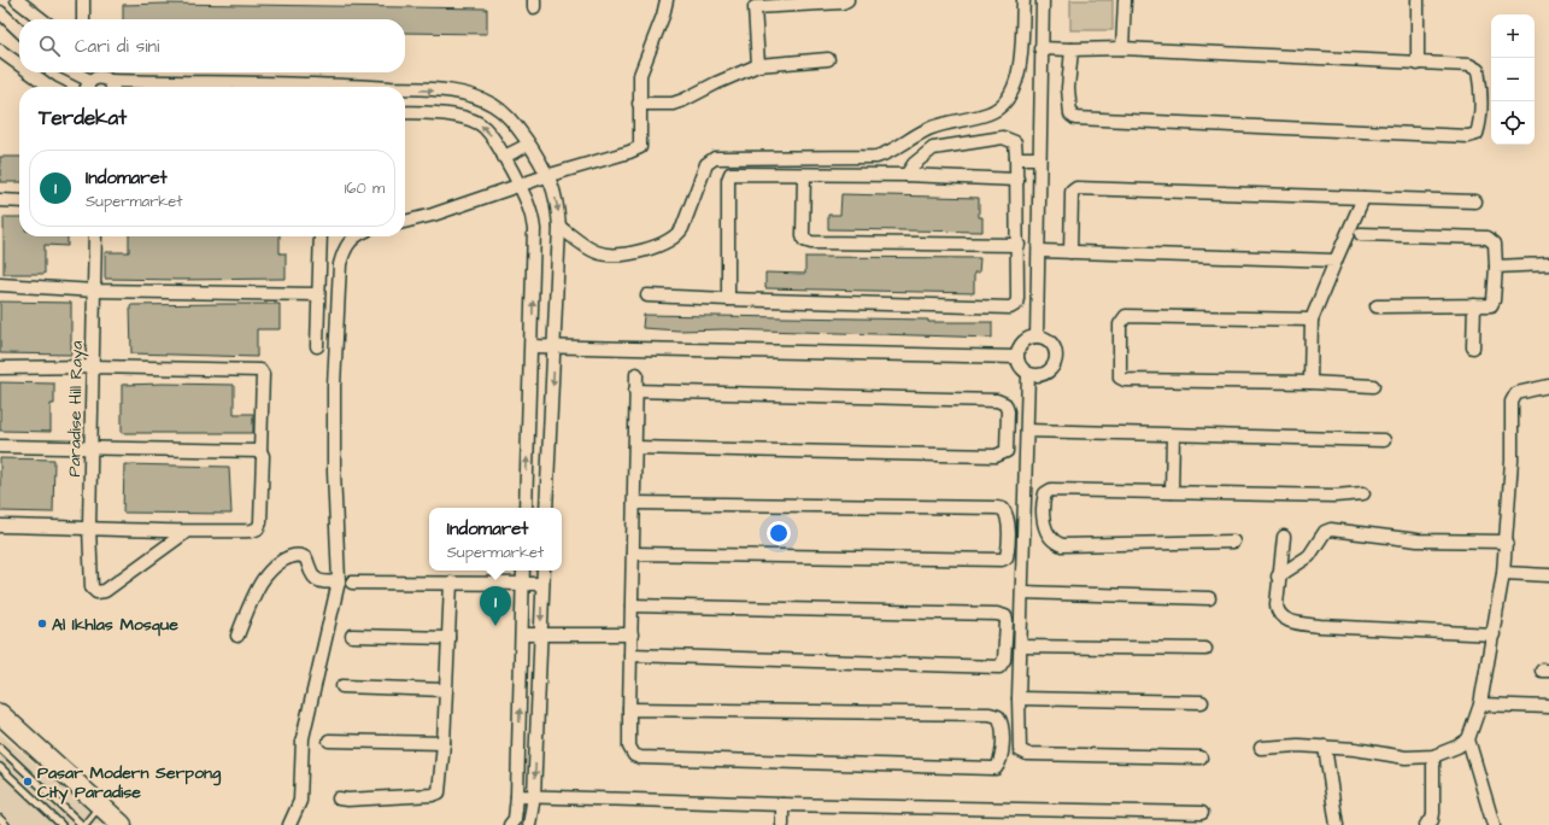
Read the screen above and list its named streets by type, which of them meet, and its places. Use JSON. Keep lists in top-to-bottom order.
{
  "streets": {
    "street": ["Paradise Hill Raya"]
  },
  "places": ["Al Ikhlas Mosque", "Pasar Modern Serpong City Paradise"],
  "page": {
    "map_buttons": ["+", "−"],
    "search": "Cari di sini",
    "heading": "Terdekat",
    "list": [
      {
        "mark": "1",
        "name": "Indomaret",
        "note": "Supermarket",
        "value": "160 m"
      }
    ],
    "popup": ["Indomaret", "Supermarket"],
    "pins": "1"
  }
}
